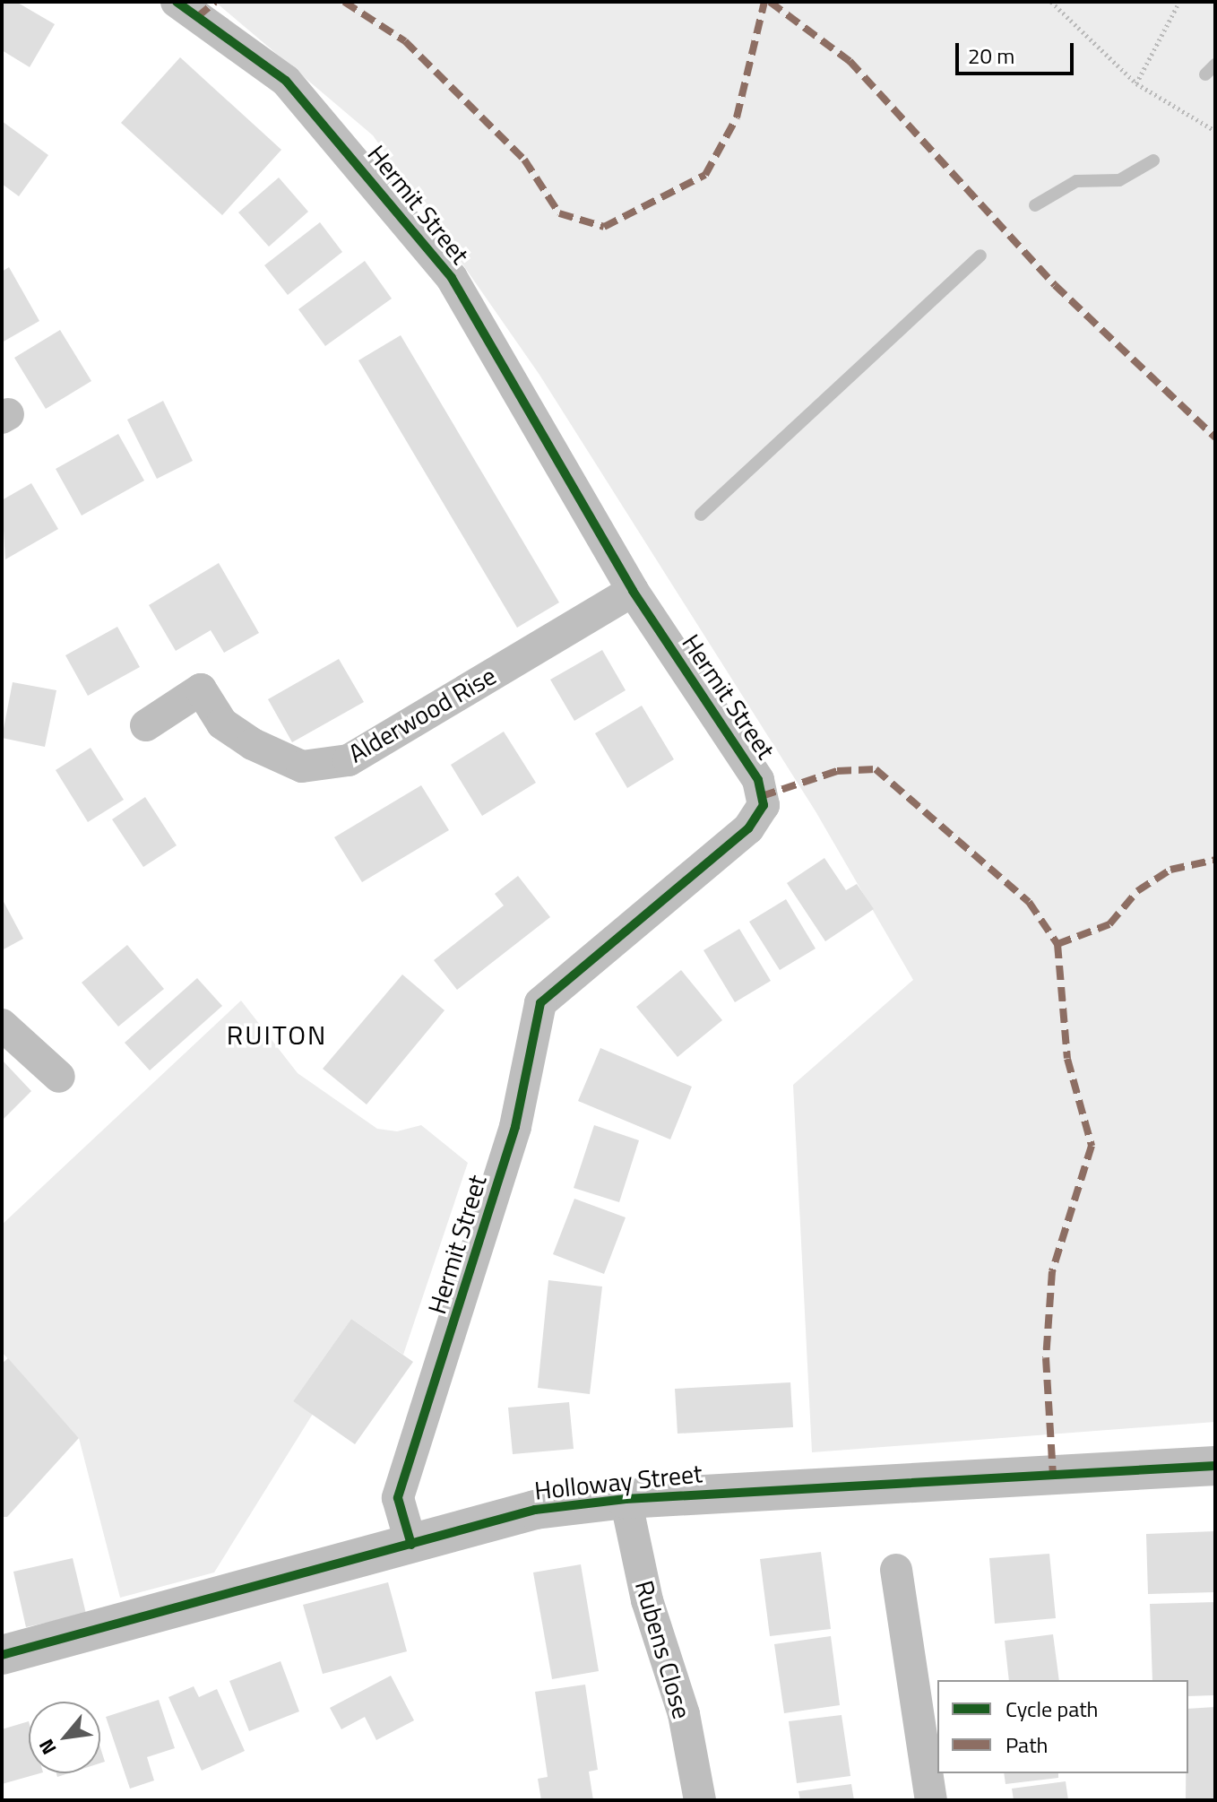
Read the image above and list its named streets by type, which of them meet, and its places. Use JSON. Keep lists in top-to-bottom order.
{
  "streets": {
    "street": [
      "Hermit Street",
      "Alderwood Rise",
      "Holloway Street",
      "Rubens Close"
    ]
  },
  "crossings": [
    ["Hermit Street", "Alderwood Rise"],
    ["Hermit Street", "Holloway Street"],
    ["Holloway Street", "Rubens Close"]
  ],
  "districts": ["RUITON"],
  "legend": ["Cycle path", "Path"],
  "scale_bar": "20 m",
  "north": "bottom left"
}
